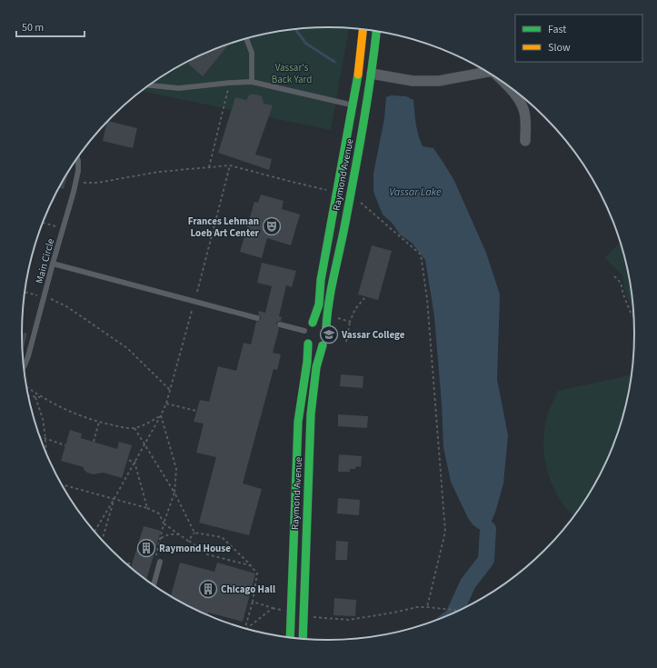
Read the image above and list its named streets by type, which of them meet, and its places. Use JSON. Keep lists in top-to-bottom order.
{
  "streets": {
    "main road": ["Raymond Avenue"],
    "lane": ["Main Circle"]
  },
  "water": ["Vassar Lake"],
  "parks": ["Vassar's Back Yard"],
  "places": {
    "theatre": ["Frances Lehman Loeb Art Center"],
    "school or university": ["Vassar College"],
    "building": ["Raymond House", "Chicago Hall"]
  },
  "legend": ["Fast", "Slow"],
  "scale_bar": "50 m"
}
